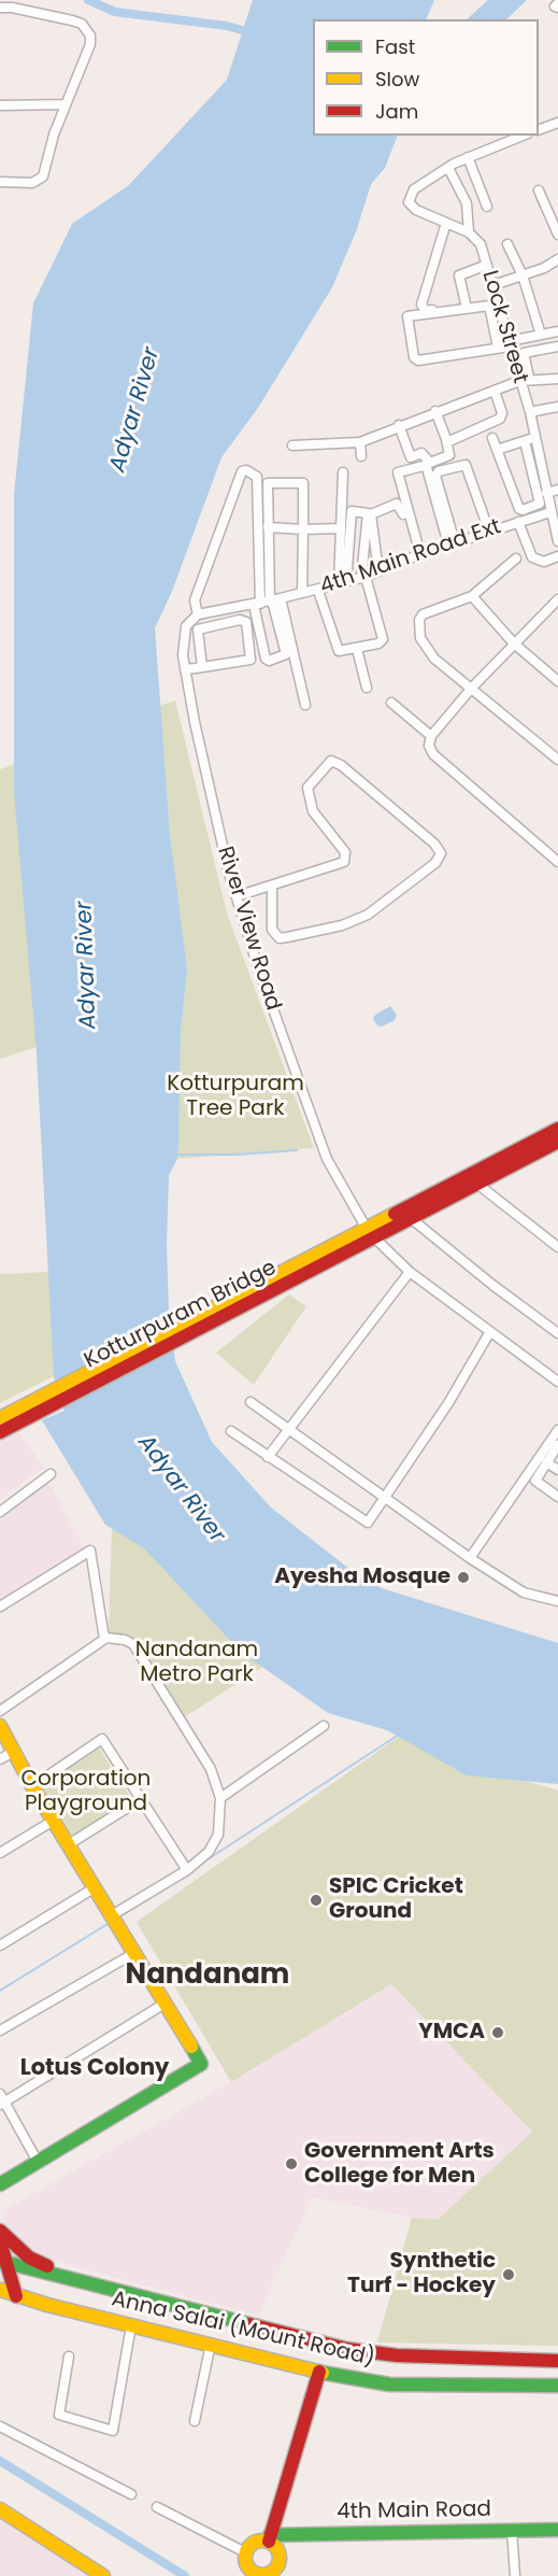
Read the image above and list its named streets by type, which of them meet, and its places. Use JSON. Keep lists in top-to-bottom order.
{
  "streets": {
    "main road": ["Kotturpuram Bridge", "Anna Salai (Mount Road)", "4th Main Road"],
    "street": ["Lock Street", "4th Main Road Ext", "River View Road"]
  },
  "crossings": [
    ["Lock Street", "4th Main Road Ext"],
    ["4th Main Road Ext", "River View Road"],
    ["River View Road", "Kotturpuram Bridge"]
  ],
  "districts": ["Nandanam", "Lotus Colony"],
  "water": ["Adyar River"],
  "parks": ["Kotturpuram Tree Park", "Nandanam Metro Park", "Corporation Playground"],
  "places": [
    "Ayesha Mosque",
    "SPIC Cricket Ground",
    "YMCA",
    "Government Arts College for Men",
    "Synthetic Turf - Hockey"
  ],
  "legend": ["Fast", "Slow", "Jam"]
}
